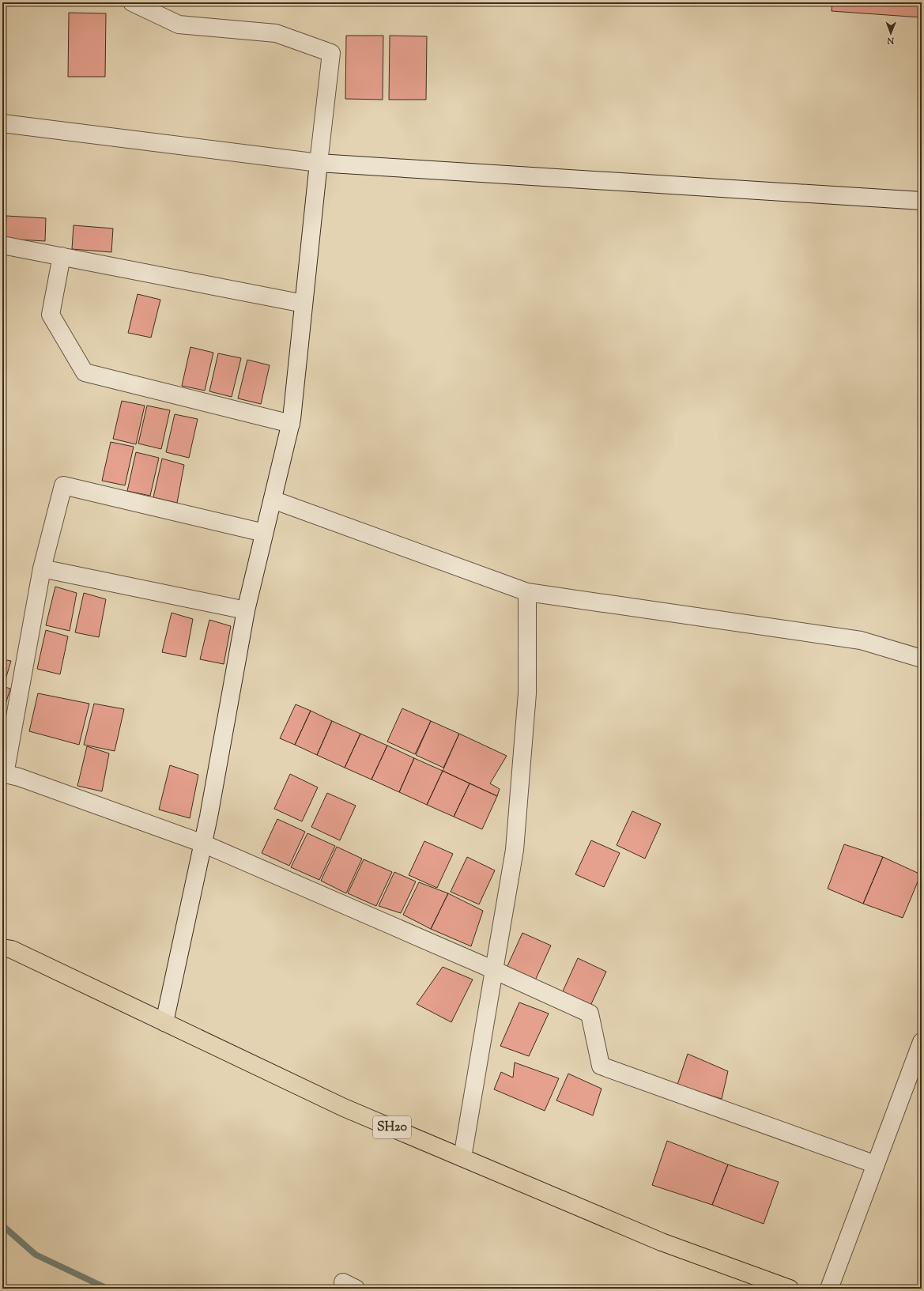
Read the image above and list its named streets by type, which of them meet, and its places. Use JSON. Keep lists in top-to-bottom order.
{
  "streets": {
    "main road": ["SH20"]
  },
  "north": "bottom"
}
